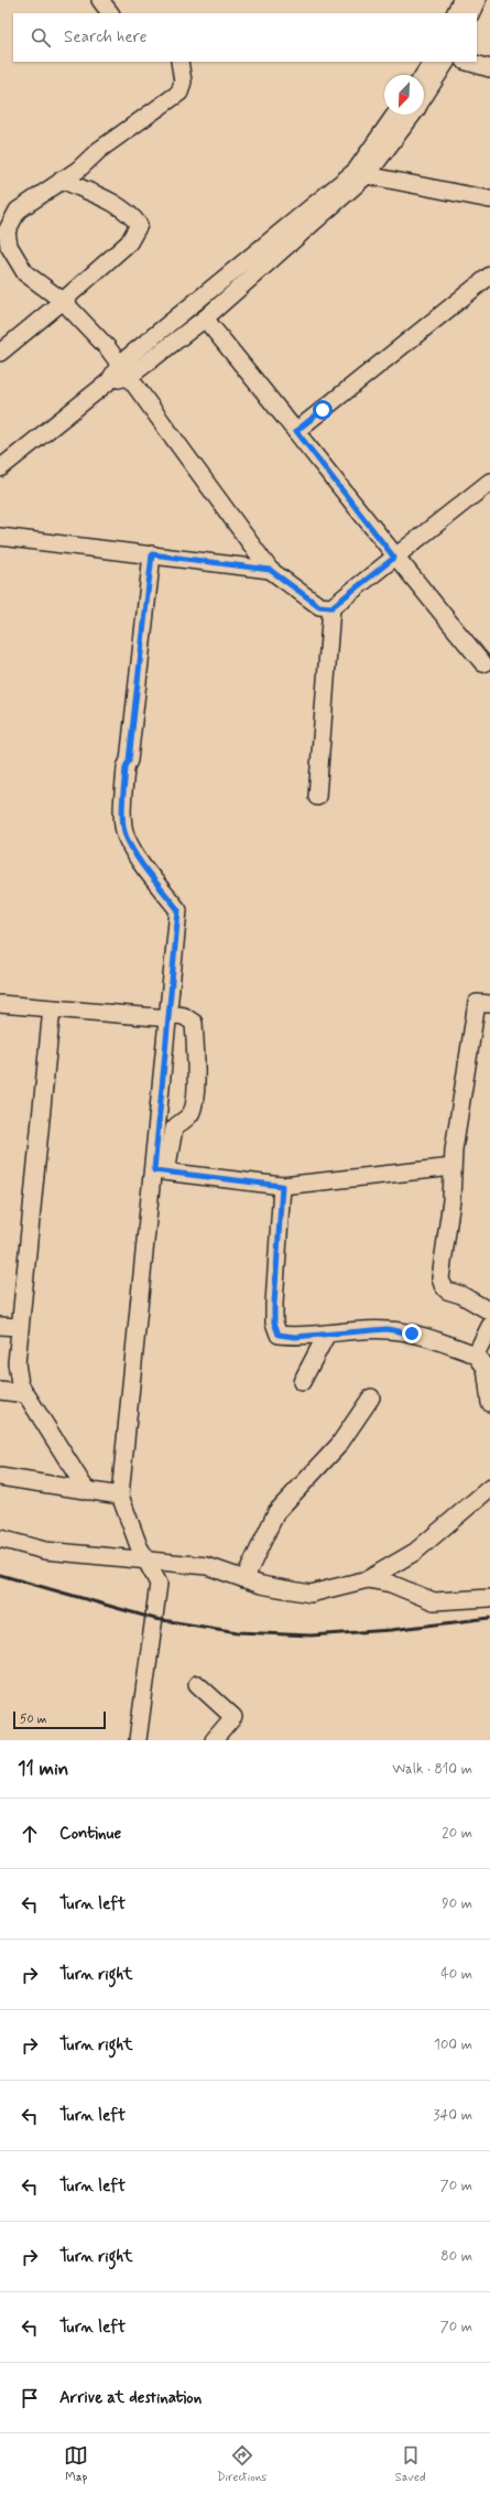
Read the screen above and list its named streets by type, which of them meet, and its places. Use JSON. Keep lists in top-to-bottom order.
{
  "scale_bar": "50 m",
  "north": "bottom left",
  "page": {
    "search": "Search here",
    "scale": "50 m",
    "heading": ["11 min", "Walk · 810 m"],
    "list": [
      ["Continue", "20 m"],
      ["Turn left", "90 m"],
      ["Turn right", "40 m"],
      ["Turn right", "100 m"],
      ["Turn left", "340 m"],
      ["Turn left", "70 m"],
      ["Turn right", "80 m"],
      ["Turn left", "70 m"],
      "Arrive at destination"
    ],
    "nav": ["Map", "Directions", "Saved"]
  }
}
